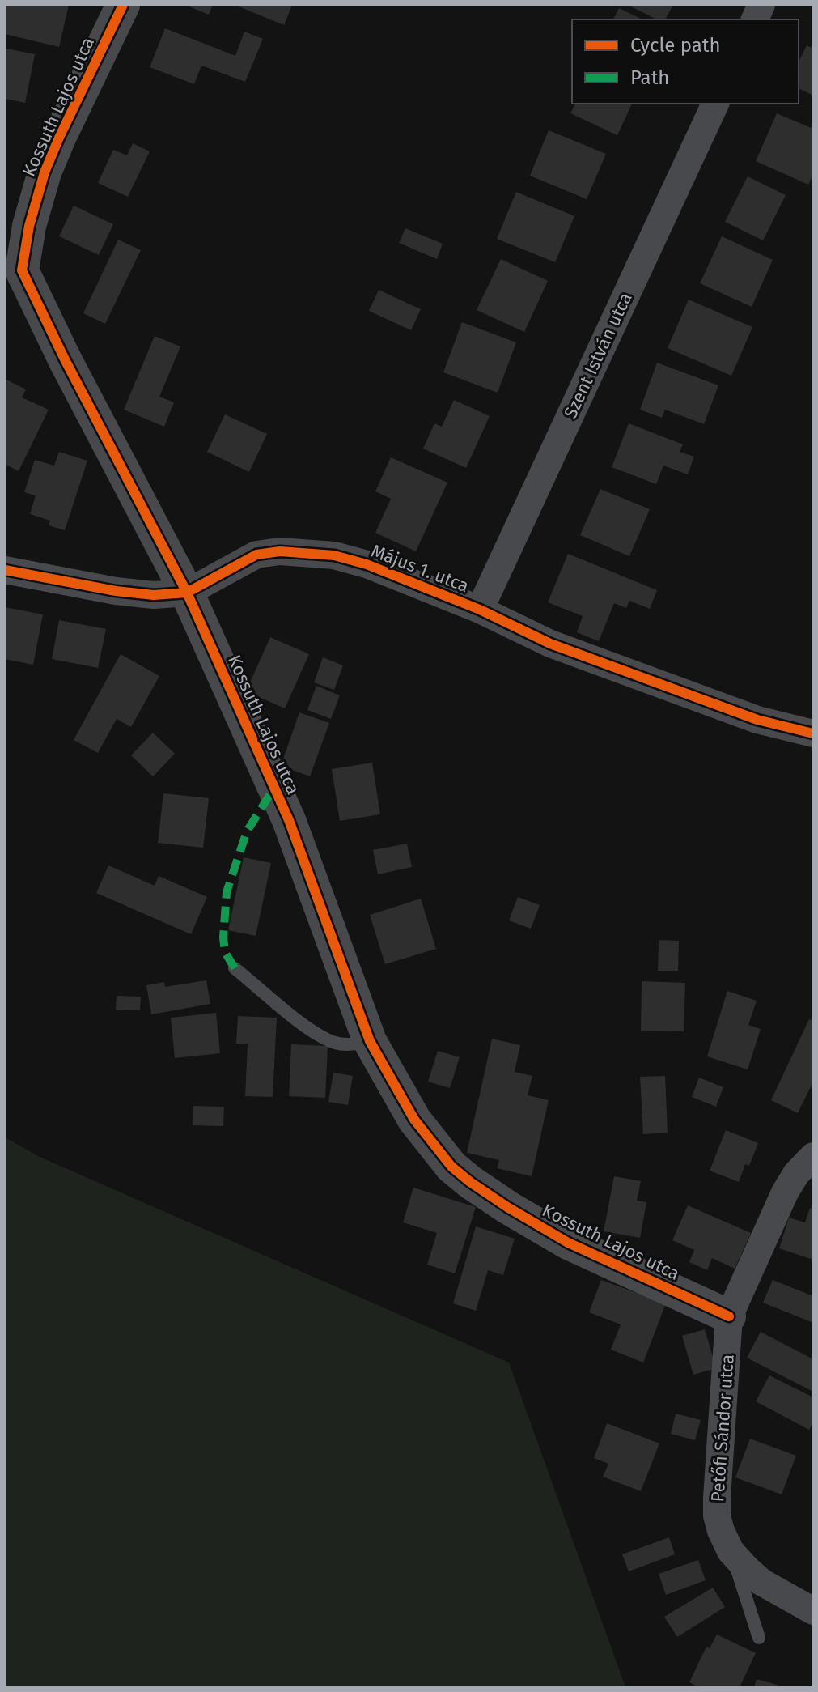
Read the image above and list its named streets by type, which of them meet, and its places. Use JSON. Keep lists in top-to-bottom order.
{
  "streets": {
    "street": [
      "Kossuth Lajos utca",
      "Szent István utca",
      "Május 1. utca",
      "Petőfi Sándor utca"
    ]
  },
  "crossings": [
    ["Kossuth Lajos utca", "Május 1. utca"],
    ["Kossuth Lajos utca", "Petőfi Sándor utca"],
    ["Szent István utca", "Május 1. utca"]
  ],
  "legend": ["Cycle path", "Path"]
}
